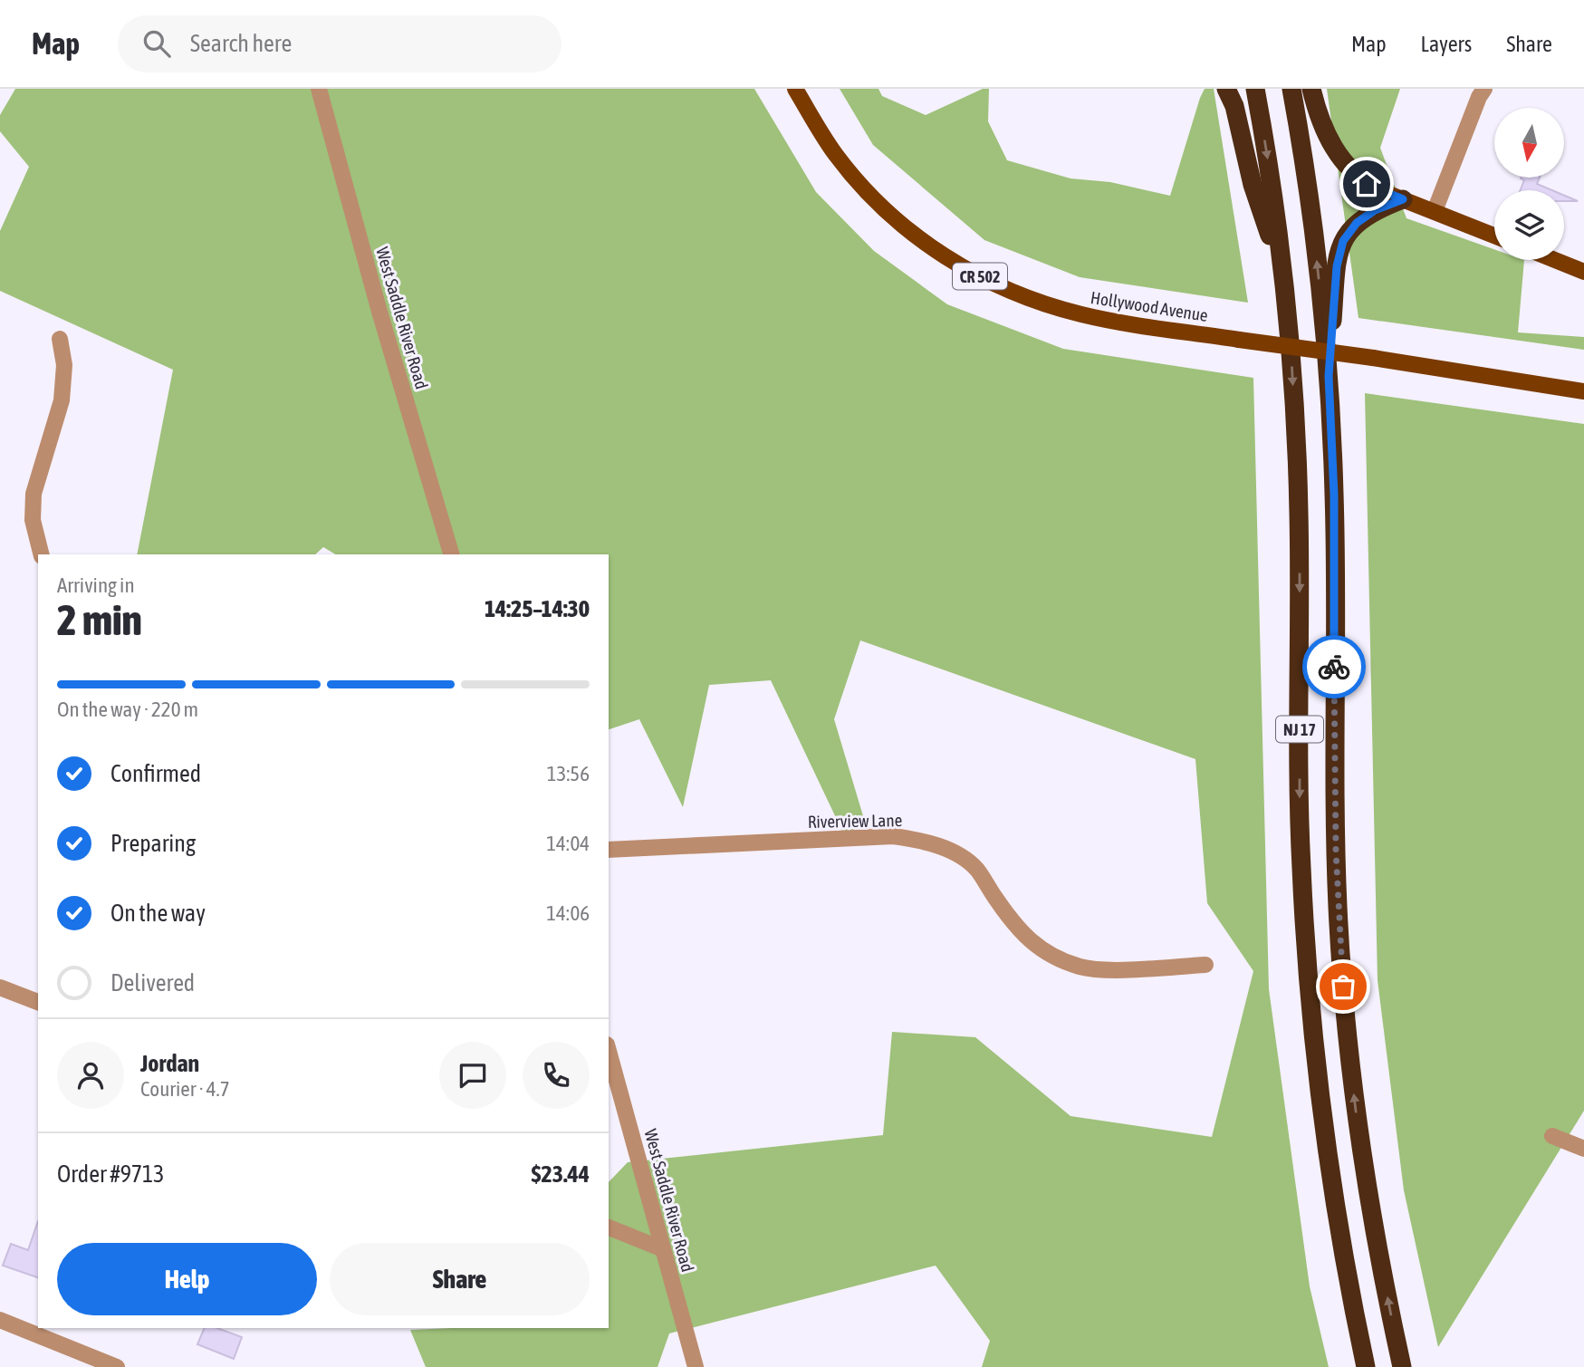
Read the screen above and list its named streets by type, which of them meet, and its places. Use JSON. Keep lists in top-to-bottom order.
{
  "streets": {
    "highway": ["NJ 17"],
    "main road": ["CR 502", "Hollywood Avenue"],
    "street": ["West Saddle River Road", "Riverview Lane"]
  },
  "north": "bottom",
  "page": {
    "header": "Map",
    "search": "Search here",
    "nav": ["Map", "Layers", "Share"],
    "heading": ["2 min", "Arriving in", "14:25–14:30"],
    "panel": [
      "Jordan",
      "Courier · 4.7",
      "Order #9713",
      "$23.44"
    ],
    "bar": "On the way · 220 m",
    "list": [
      ["Confirmed", "13:56"],
      ["Preparing", "14:04"],
      ["On the way", "14:06"],
      "Delivered"
    ],
    "buttons": ["Help", "Share"]
  }
}
